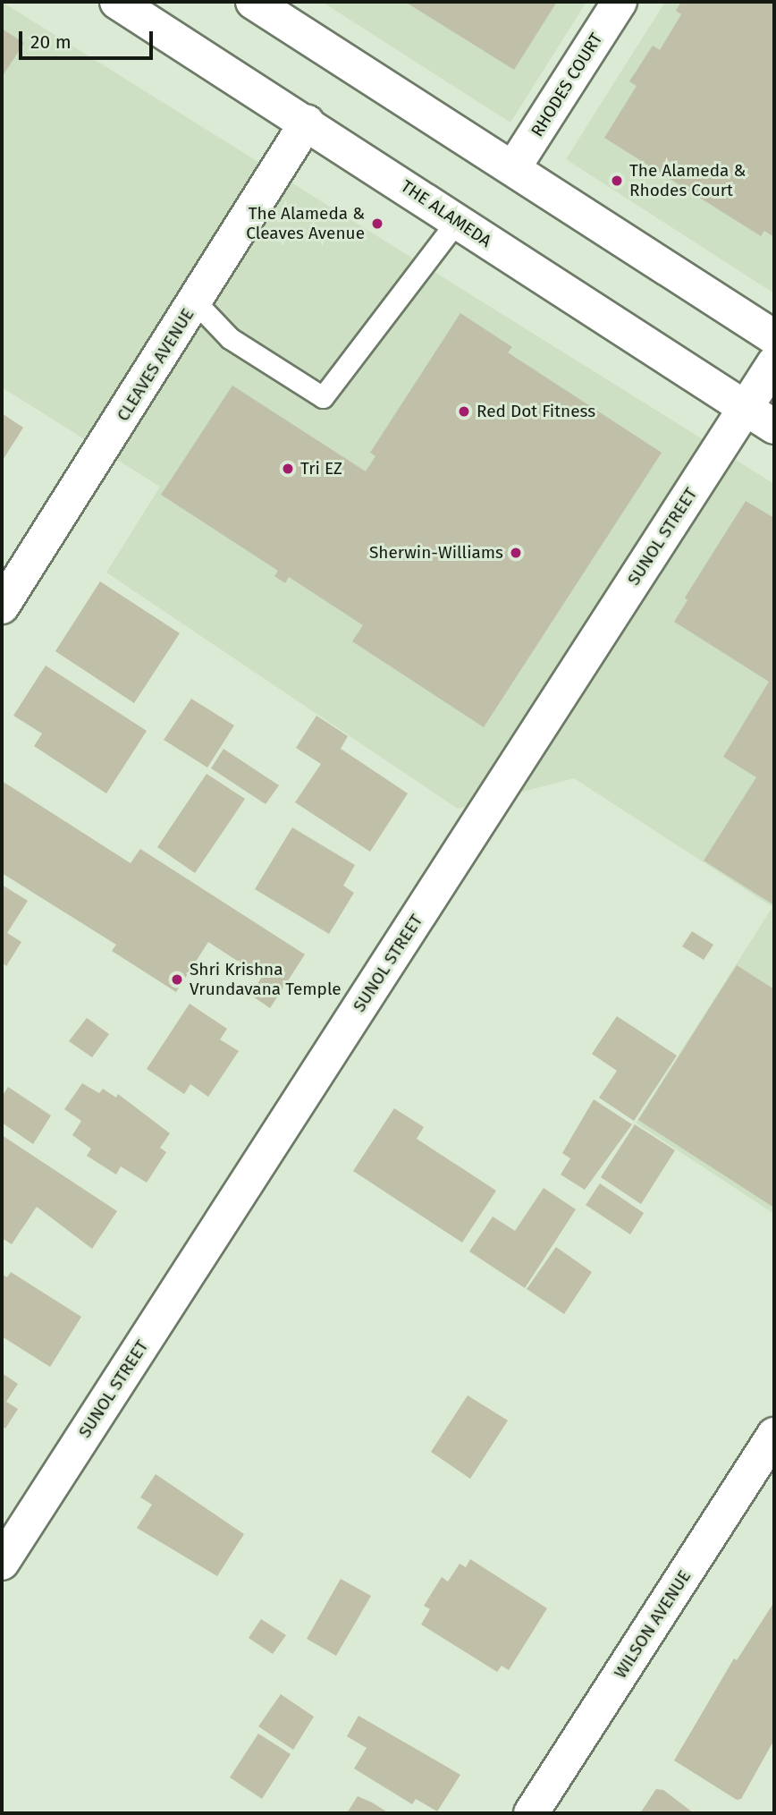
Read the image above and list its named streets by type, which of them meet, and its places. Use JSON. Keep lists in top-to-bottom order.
{
  "streets": {
    "street": [
      "RHODES COURT",
      "THE ALAMEDA",
      "CLEAVES AVENUE",
      "SUNOL STREET",
      "WILSON AVENUE"
    ]
  },
  "crossings": [
    ["THE ALAMEDA", "CLEAVES AVENUE"],
    ["THE ALAMEDA", "SUNOL STREET"]
  ],
  "places": [
    "The Alameda & Rhodes Court",
    "The Alameda & Cleaves Avenue",
    "Red Dot Fitness",
    "Tri EZ",
    "Sherwin-Williams",
    "Shri Krishna Vrundavana Temple"
  ],
  "scale_bar": "20 m"
}
